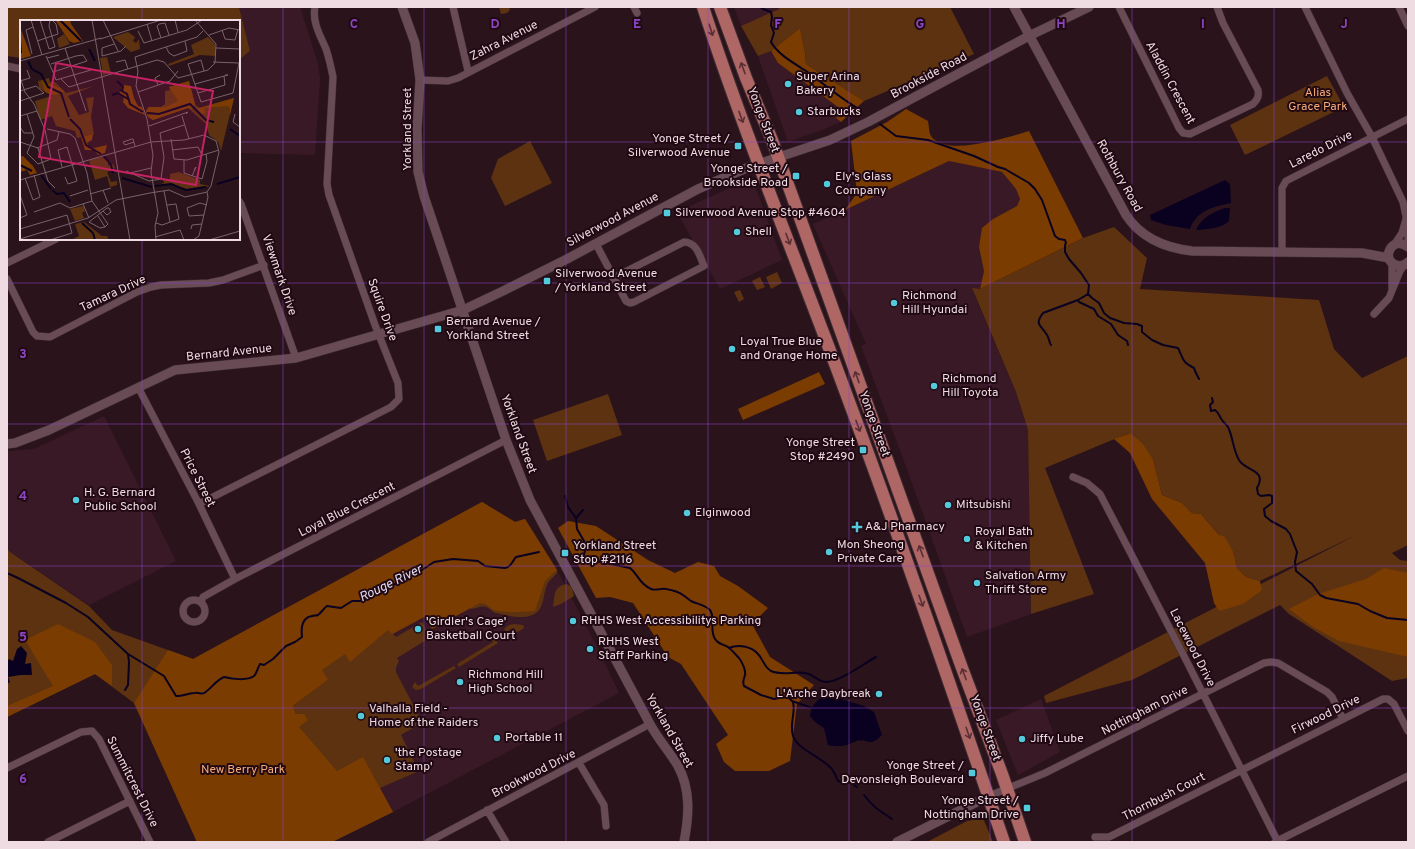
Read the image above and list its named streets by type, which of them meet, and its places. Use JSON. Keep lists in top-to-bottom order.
{
  "streets": {
    "main road": ["Yonge Street"],
    "street": [
      "Zahra Avenue",
      "Brookside Road",
      "Aladdin Crescent",
      "Yorkland Street",
      "Laredo Drive",
      "Rothbury Road",
      "Silverwood Avenue",
      "Viewmark Drive",
      "Tamara Drive",
      "Squire Drive",
      "Bernard Avenue",
      "Price Street",
      "Loyal Blue Crescent",
      "Lacewood Drive",
      "Nottingham Drive",
      "Firwood Drive",
      "Brookwood Drive",
      "Summitcrest Drive",
      "Thornbush Court"
    ]
  },
  "crossings": [
    ["Zahra Avenue", "Yorkland Street"],
    ["Brookside Road", "Yonge Street"],
    ["Brookside Road", "Rothbury Road"],
    ["Brookside Road", "Silverwood Avenue"],
    ["Yonge Street", "Silverwood Avenue"],
    ["Yonge Street", "Nottingham Drive"],
    ["Yorkland Street", "Silverwood Avenue"],
    ["Yorkland Street", "Bernard Avenue"],
    ["Yorkland Street", "Loyal Blue Crescent"],
    ["Yorkland Street", "Brookwood Drive"],
    ["Laredo Drive", "Rothbury Road"],
    ["Silverwood Avenue", "Bernard Avenue"],
    ["Viewmark Drive", "Tamara Drive"],
    ["Viewmark Drive", "Bernard Avenue"],
    ["Squire Drive", "Bernard Avenue"],
    ["Squire Drive", "Price Street"],
    ["Bernard Avenue", "Price Street"],
    ["Price Street", "Loyal Blue Crescent"],
    ["Lacewood Drive", "Nottingham Drive"],
    ["Lacewood Drive", "Firwood Drive"],
    ["Lacewood Drive", "Thornbush Court"],
    ["Nottingham Drive", "Firwood Drive"],
    ["Firwood Drive", "Thornbush Court"]
  ],
  "water": ["Rouge River"],
  "parks": ["Alias Grace Park", "New Berry Park"],
  "places": {
    "other": [
      "Super Arina Bakery",
      "Starbucks",
      "Ely's Glass Company",
      "Shell",
      "Richmond Hill Hyundai",
      "Loyal True Blue and Orange Home",
      "Richmond Hill Toyota",
      "H. G. Bernard Public School",
      "Mitsubishi",
      "Elginwood",
      "Royal Bath & Kitchen",
      "Mon Sheong Private Care",
      "Salvation Army Thrift Store",
      "RHHS West Accessibilitys Parking",
      "'Girdler's Cage' Basketball Court",
      "RHHS West Staff Parking",
      "Richmond Hill High School",
      "L'Arche Daybreak",
      "Valhalla Field - Home of the Raiders",
      "Portable 11",
      "Jiffy Lube",
      "'the Postage Stamp'"
    ],
    "transit": [
      "Yonge Street / Silverwood Avenue",
      "Yonge Street / Brookside Road",
      "Silverwood Avenue Stop #4604",
      "Silverwood Avenue / Yorkland Street",
      "Bernard Avenue / Yorkland Street",
      "Yonge Street Stop #2490",
      "Yorkland Street Stop #2116",
      "Yonge Street / Devonsleigh Boulevard",
      "Yonge Street / Nottingham Drive"
    ],
    "health": ["A&J Pharmacy"]
  },
  "grid": {
    "columns": [
      "C",
      "D",
      "E",
      "F",
      "G",
      "H",
      "I",
      "J"
    ],
    "rows": [
      "3",
      "4",
      "5",
      "6"
    ]
  }
}
